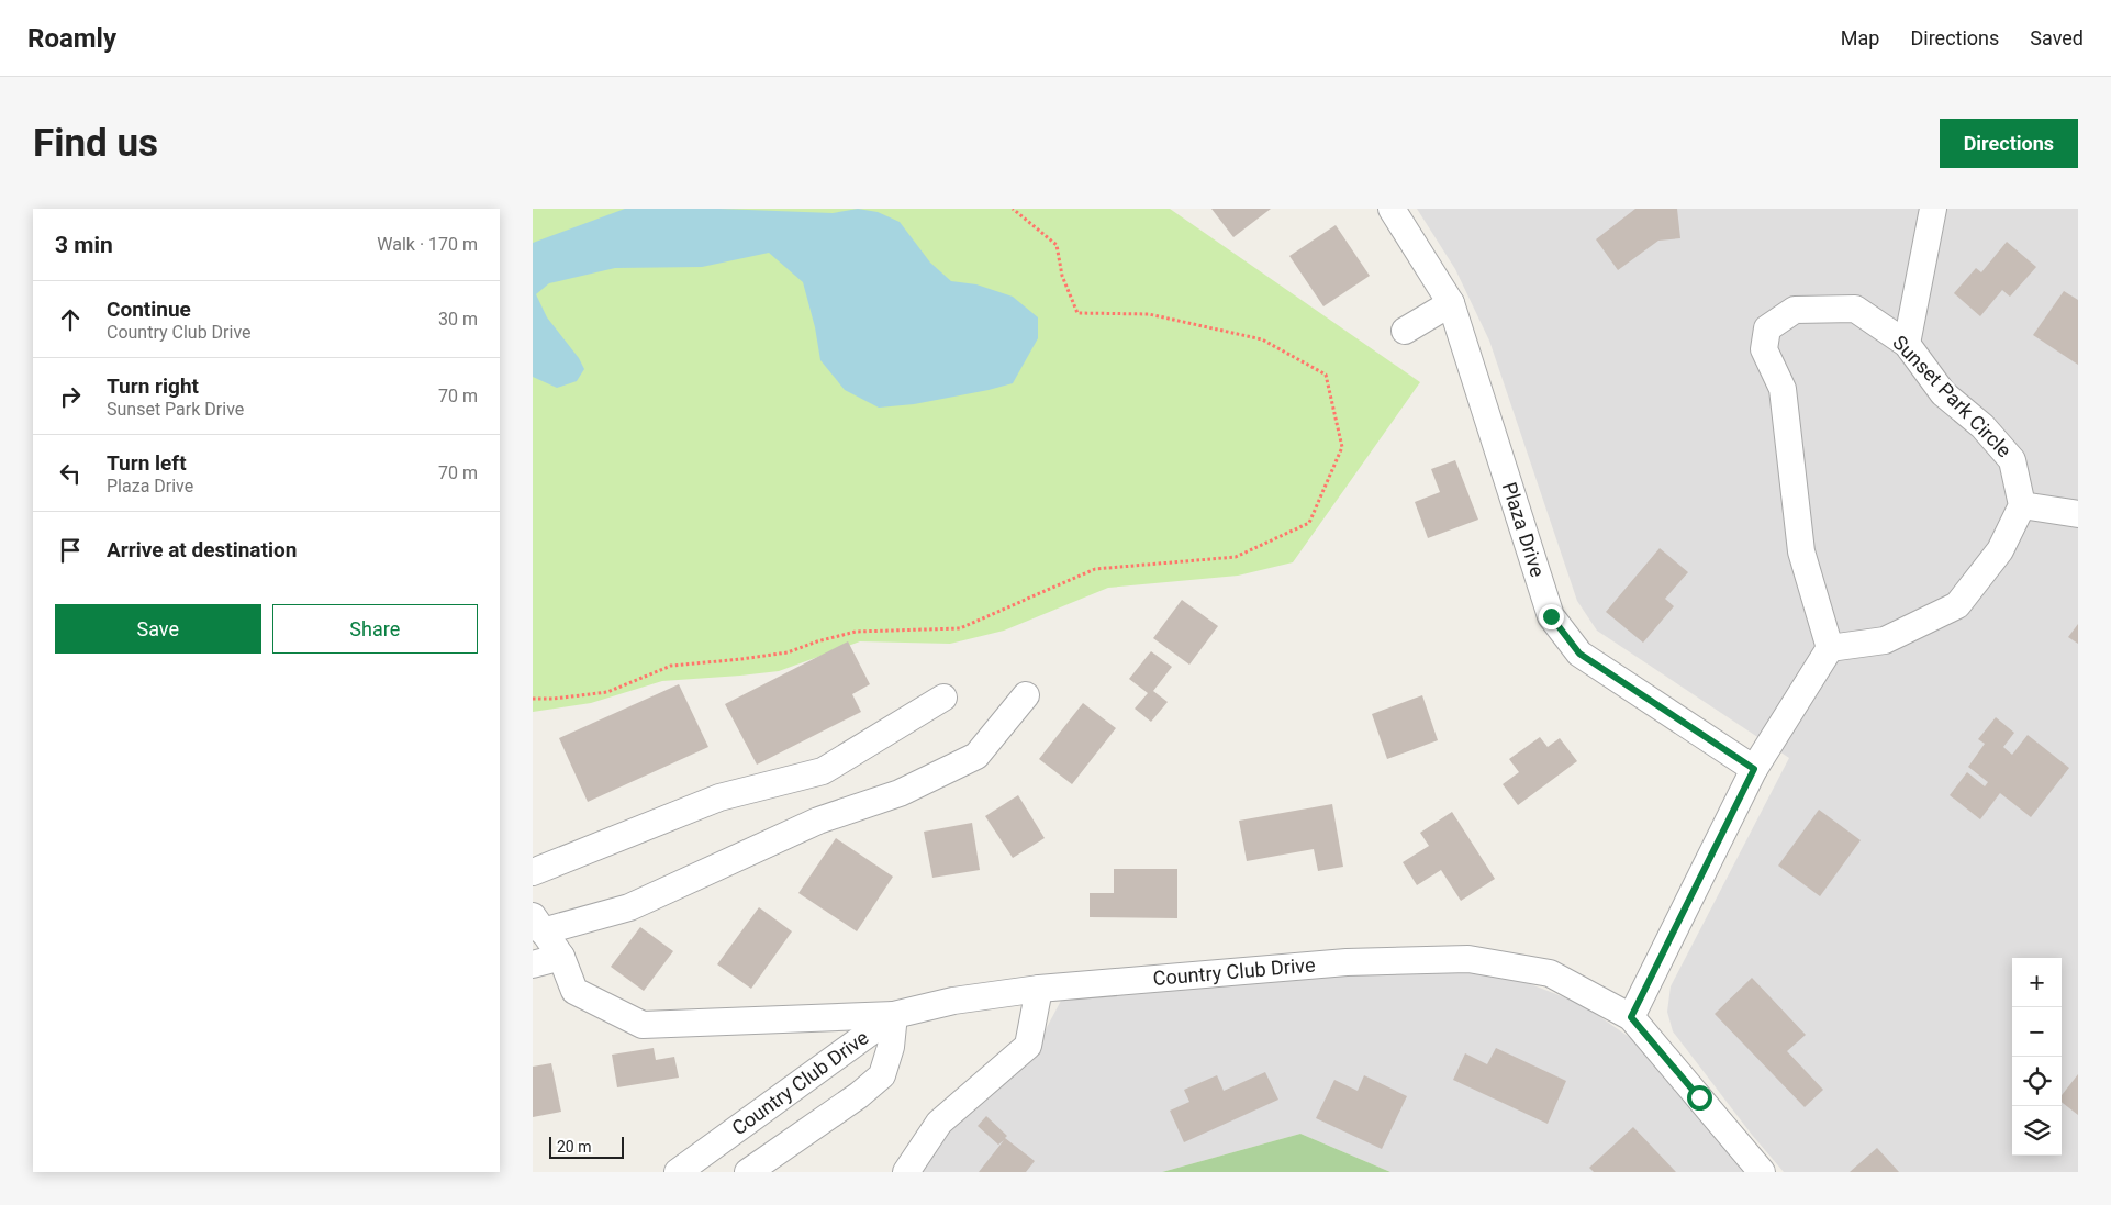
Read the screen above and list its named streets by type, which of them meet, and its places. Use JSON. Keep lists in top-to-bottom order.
{
  "streets": {
    "street": ["Sunset Park Circle", "Plaza Drive", "Country Club Drive"]
  },
  "scale_bar": "20 m",
  "page": {
    "header": "Roamly",
    "nav": ["Map", "Directions", "Saved"],
    "buttons": [
      "Directions",
      ["Save", "Share"]
    ],
    "title": "Find us",
    "heading": ["3 min", "Walk · 170 m"],
    "list": [
      ["Continue", "Country Club Drive", "30 m"],
      ["Turn right", "Sunset Park Drive", "70 m"],
      ["Turn left", "Plaza Drive", "70 m"],
      "Arrive at destination"
    ],
    "map_buttons": ["+", "−"],
    "scale": "20 m"
  }
}
